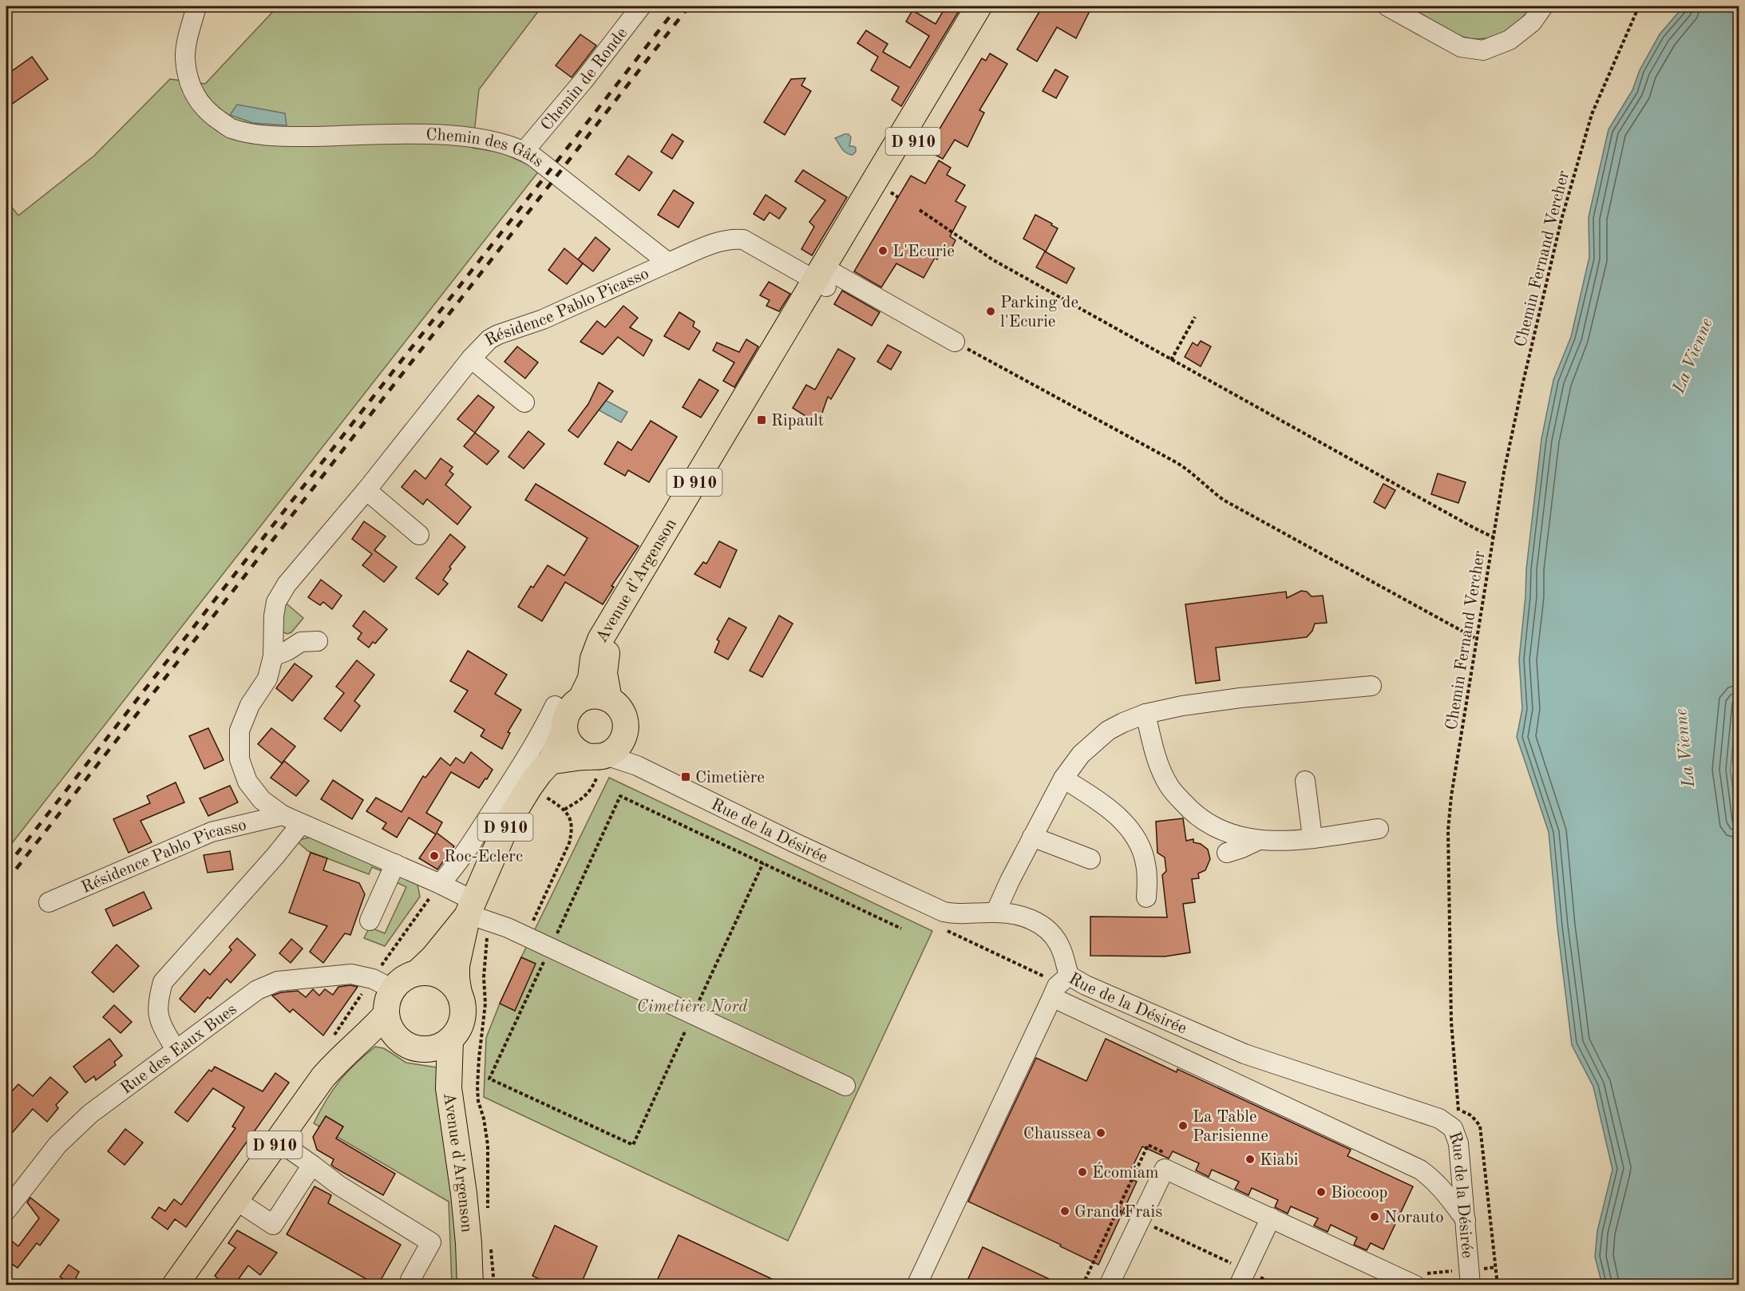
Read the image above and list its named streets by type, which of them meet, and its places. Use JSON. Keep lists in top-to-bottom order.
{
  "streets": {
    "main road": ["D 910", "Avenue d'Argenson"],
    "street": [
      "Chemin de Ronde",
      "Chemin des Gâts",
      "Résidence Pablo Picasso",
      "Rue de la Désirée",
      "Rue des Eaux Bues"
    ],
    "path": ["Chemin Fernand Vercher"]
  },
  "crossings": [
    ["Chemin de Ronde", "Chemin des Gâts"],
    ["D 910", "Résidence Pablo Picasso"],
    ["D 910", "Avenue d'Argenson"],
    ["D 910", "Rue de la Désirée"],
    ["D 910", "Rue des Eaux Bues"],
    ["Chemin des Gâts", "Résidence Pablo Picasso"],
    ["Avenue d'Argenson", "Rue de la Désirée"],
    ["Avenue d'Argenson", "Rue des Eaux Bues"]
  ],
  "water": ["La Vienne"],
  "parks": ["Cimetière Nord"],
  "places": {
    "other": [
      "L'Ecurie",
      "Parking de l'Ecurie",
      "Roc-Eclerc",
      "La Table Parisienne",
      "Chaussea",
      "Kiabi",
      "Écomiam",
      "Biocoop",
      "Grand Frais",
      "Norauto"
    ],
    "transit": ["Ripault", "Cimetière"]
  }
}
